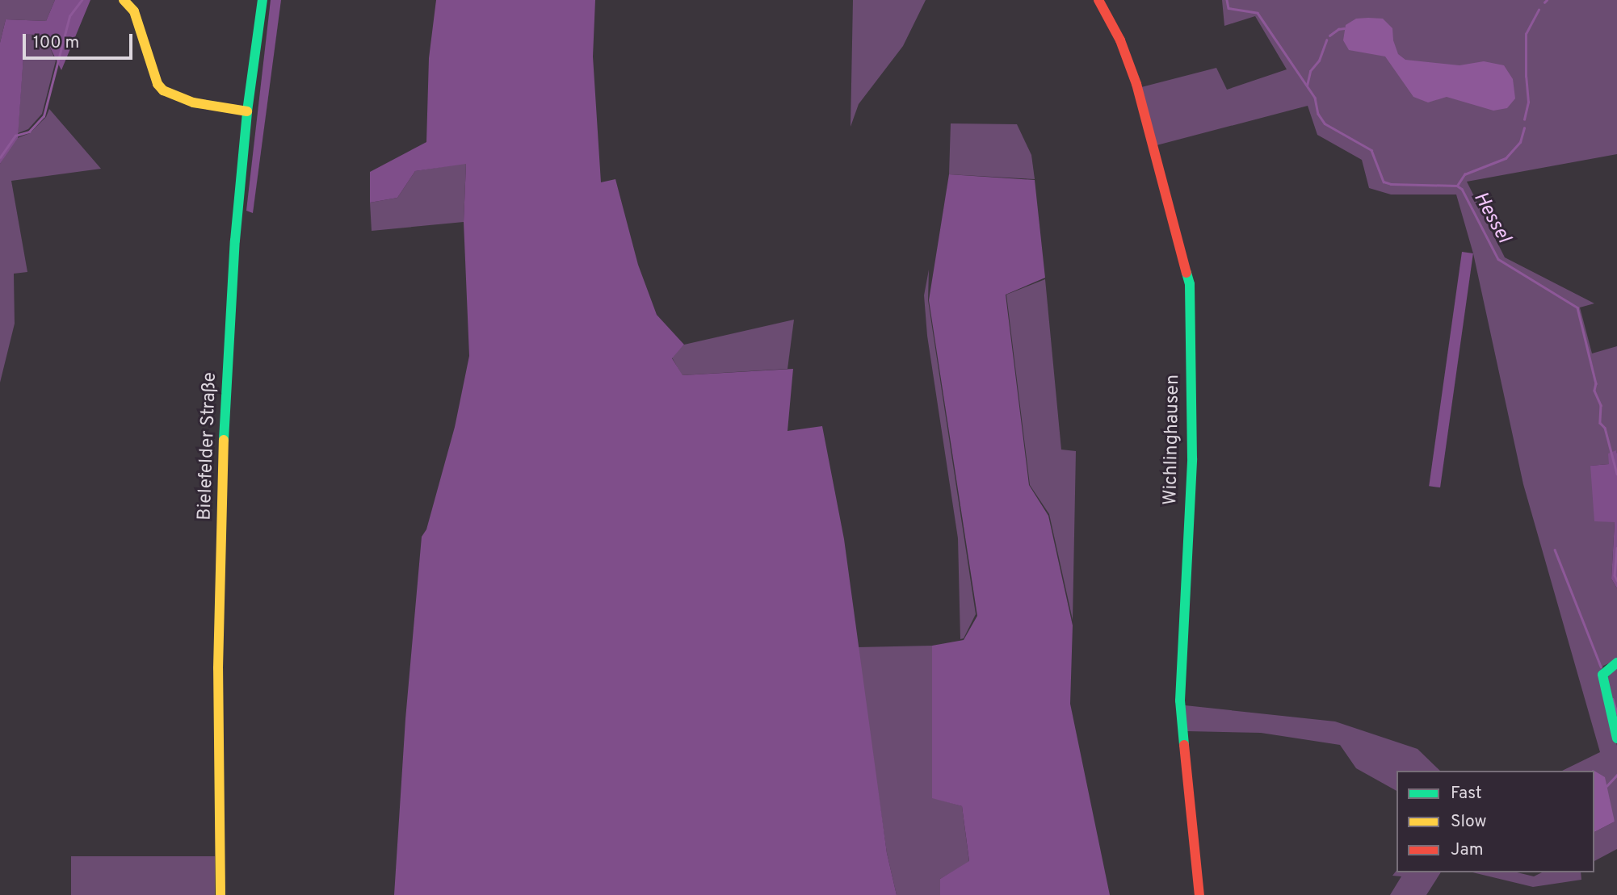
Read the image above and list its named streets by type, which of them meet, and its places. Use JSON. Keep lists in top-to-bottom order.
{
  "streets": {
    "street": ["Wichlinghausen", "Bielefelder Straße"]
  },
  "water": ["Hessel"],
  "legend": ["Fast", "Slow", "Jam"],
  "scale_bar": "100 m"
}
